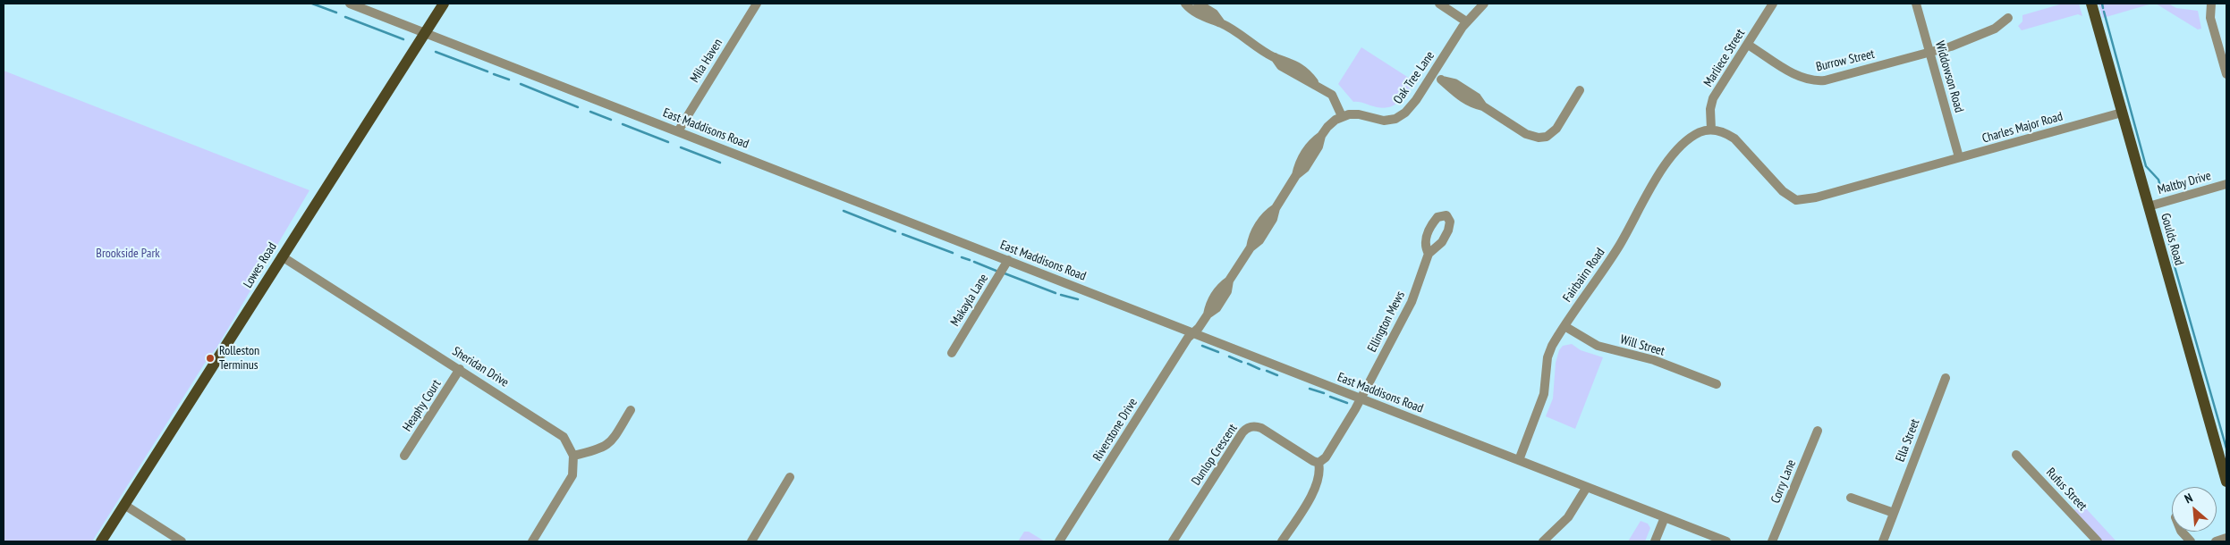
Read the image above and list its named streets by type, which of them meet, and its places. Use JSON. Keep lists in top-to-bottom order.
{
  "streets": {
    "main road": ["Goulds Road", "Lowes Road"],
    "street": [
      "Marliece Street",
      "Mila Haven",
      "Burrow Street",
      "Widdowson Road",
      "Oak Tree Lane",
      "Charles Major Road",
      "East Maddisons Road",
      "Maltby Drive",
      "Fairbairn Road",
      "Makayla Lane",
      "Ellington Mews",
      "Will Street",
      "Sheridan Drive",
      "Heaphy Court",
      "Riverstone Drive",
      "Ella Street",
      "Dunlop Crescent",
      "Corry Lane",
      "Rufus Street"
    ]
  },
  "crossings": [
    ["Marliece Street", "Burrow Street"],
    ["Marliece Street", "Charles Major Road"],
    ["Marliece Street", "Fairbairn Road"],
    ["Mila Haven", "East Maddisons Road"],
    ["Burrow Street", "Widdowson Road"],
    ["Widdowson Road", "Charles Major Road"],
    ["Charles Major Road", "Goulds Road"],
    ["Charles Major Road", "Fairbairn Road"],
    ["East Maddisons Road", "Lowes Road"],
    ["East Maddisons Road", "Fairbairn Road"],
    ["East Maddisons Road", "Makayla Lane"],
    ["East Maddisons Road", "Ellington Mews"],
    ["East Maddisons Road", "Riverstone Drive"],
    ["Maltby Drive", "Goulds Road"],
    ["Lowes Road", "Sheridan Drive"],
    ["Fairbairn Road", "Will Street"],
    ["Ellington Mews", "Dunlop Crescent"],
    ["Sheridan Drive", "Heaphy Court"]
  ],
  "parks": ["Brookside Park"],
  "places": ["Rolleston Terminus"],
  "north": "top left"
}
